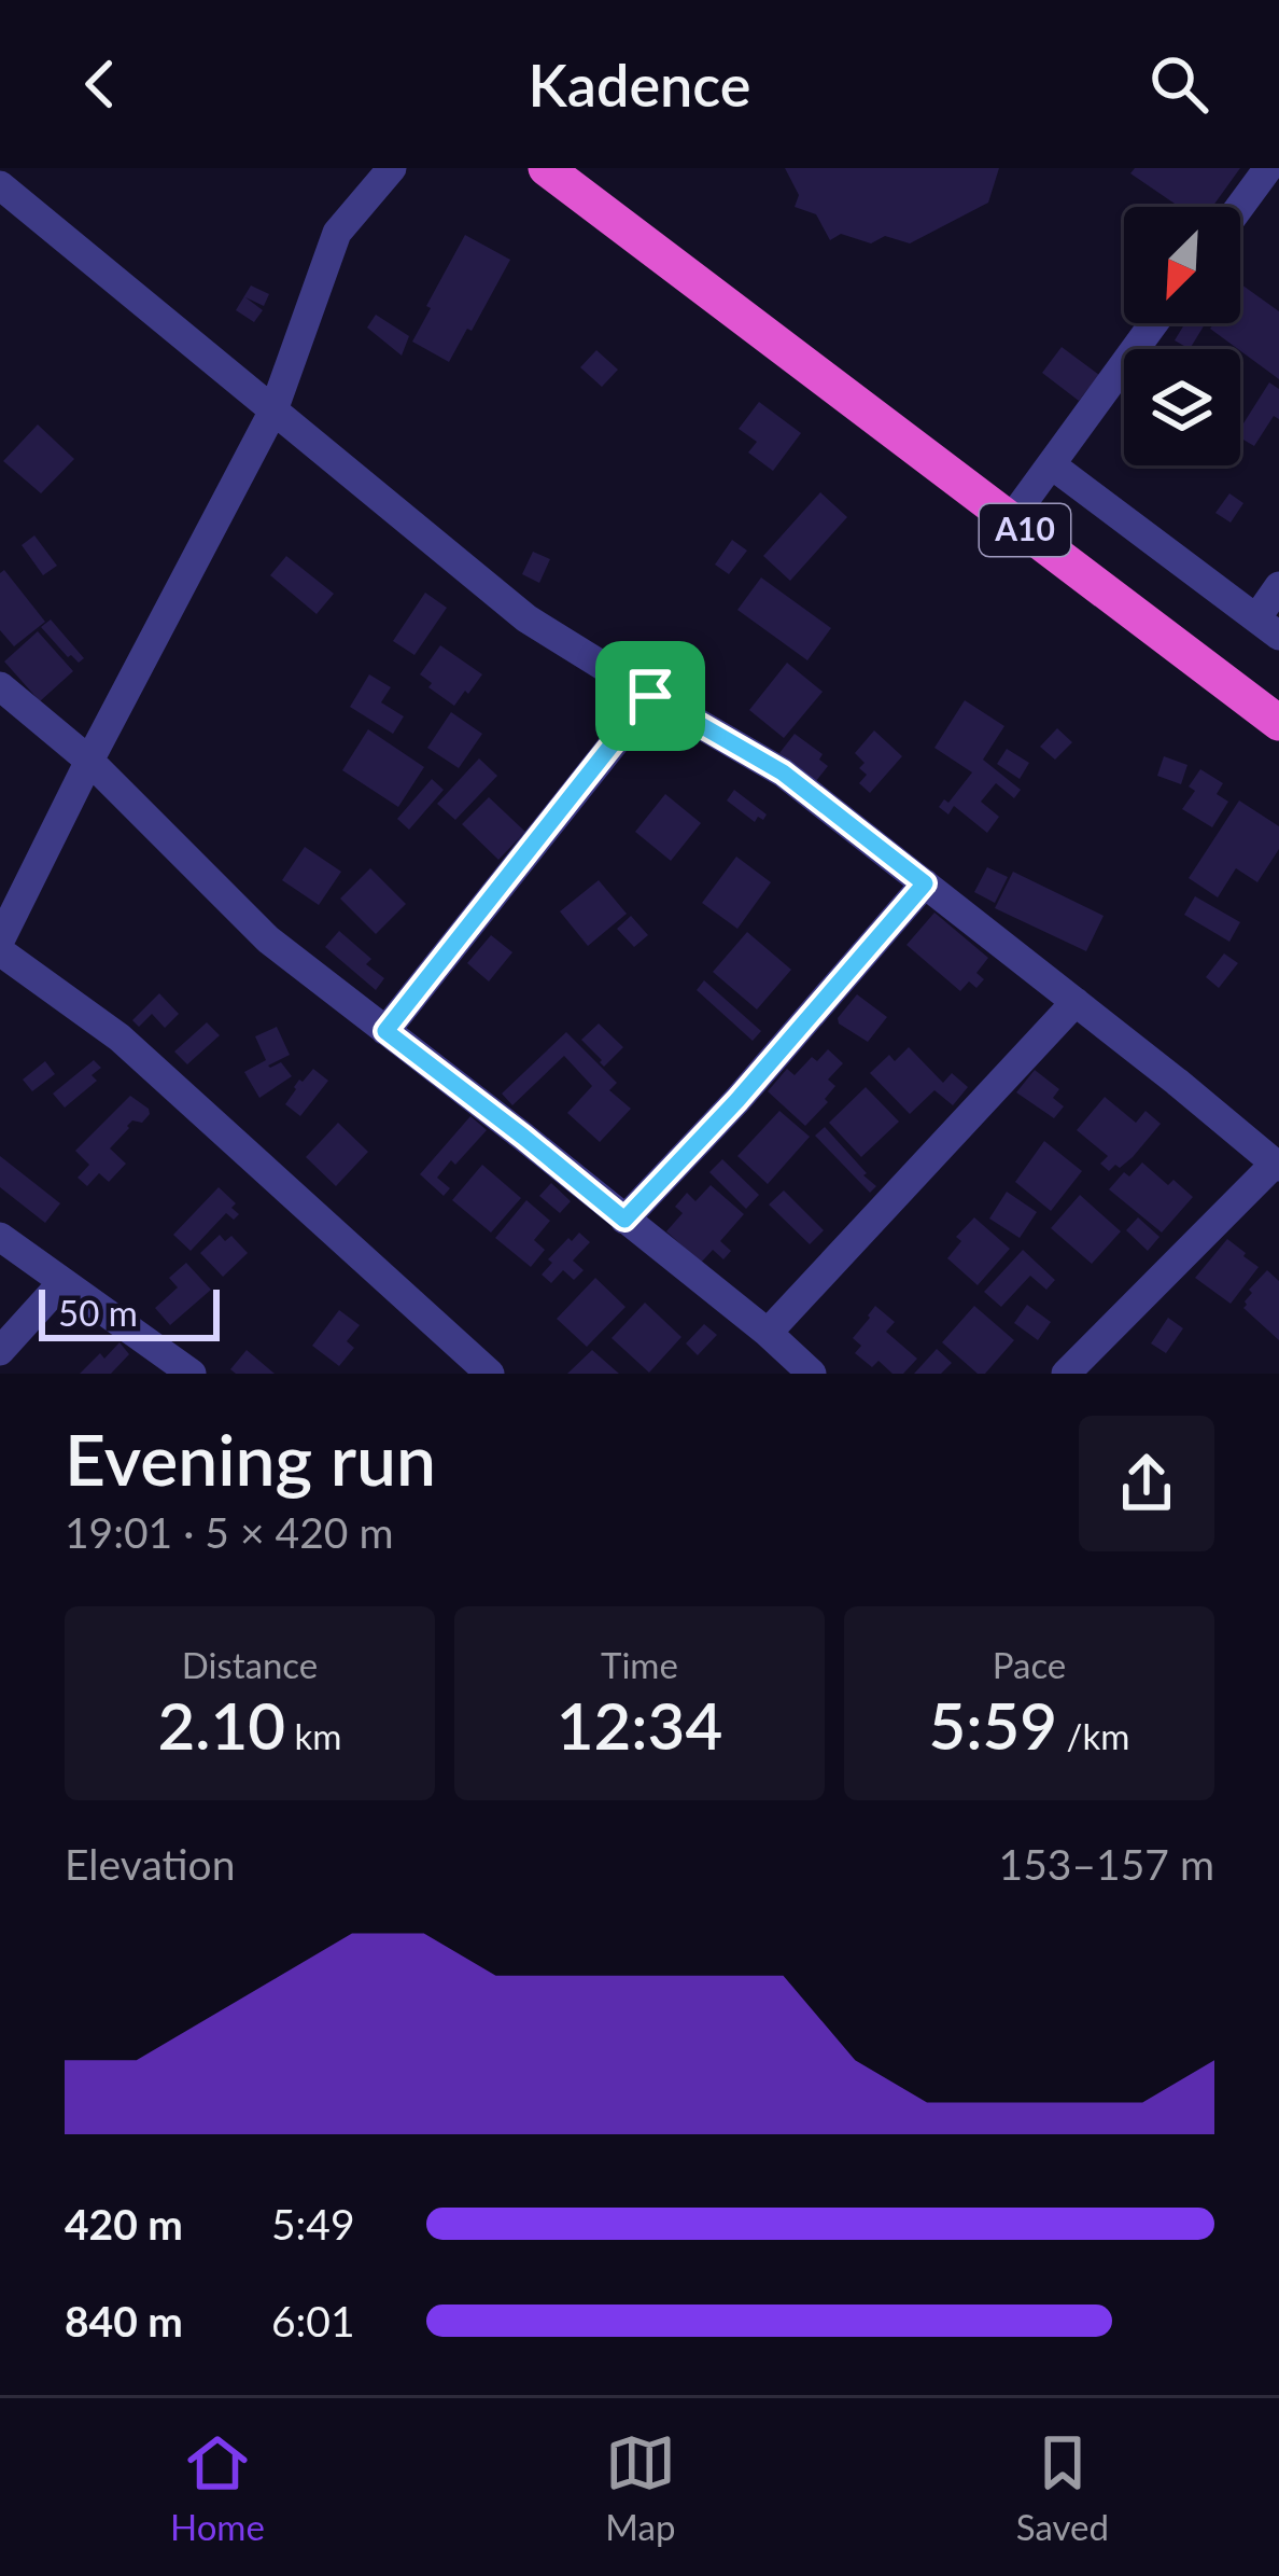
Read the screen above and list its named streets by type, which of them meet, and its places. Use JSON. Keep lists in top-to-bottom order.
{
  "streets": {
    "highway": ["A10"]
  },
  "scale_bar": "50 m",
  "north": "bottom left",
  "page": {
    "header": "Kadence",
    "scale": "50 m",
    "heading": ["Evening run", "19:01 · 5 × 420 m"],
    "stats": [
      ["Distance", "2.10 km"],
      ["Time", "12:34"],
      ["Pace", "5:59 /km"]
    ],
    "chart": ["Elevation", "153–157 m"],
    "list": [
      {
        "name": "420 m",
        "note": "5:49"
      },
      {
        "name": "840 m",
        "note": "6:01"
      }
    ],
    "tabs": ["Home", "Map", "Saved"]
  }
}
